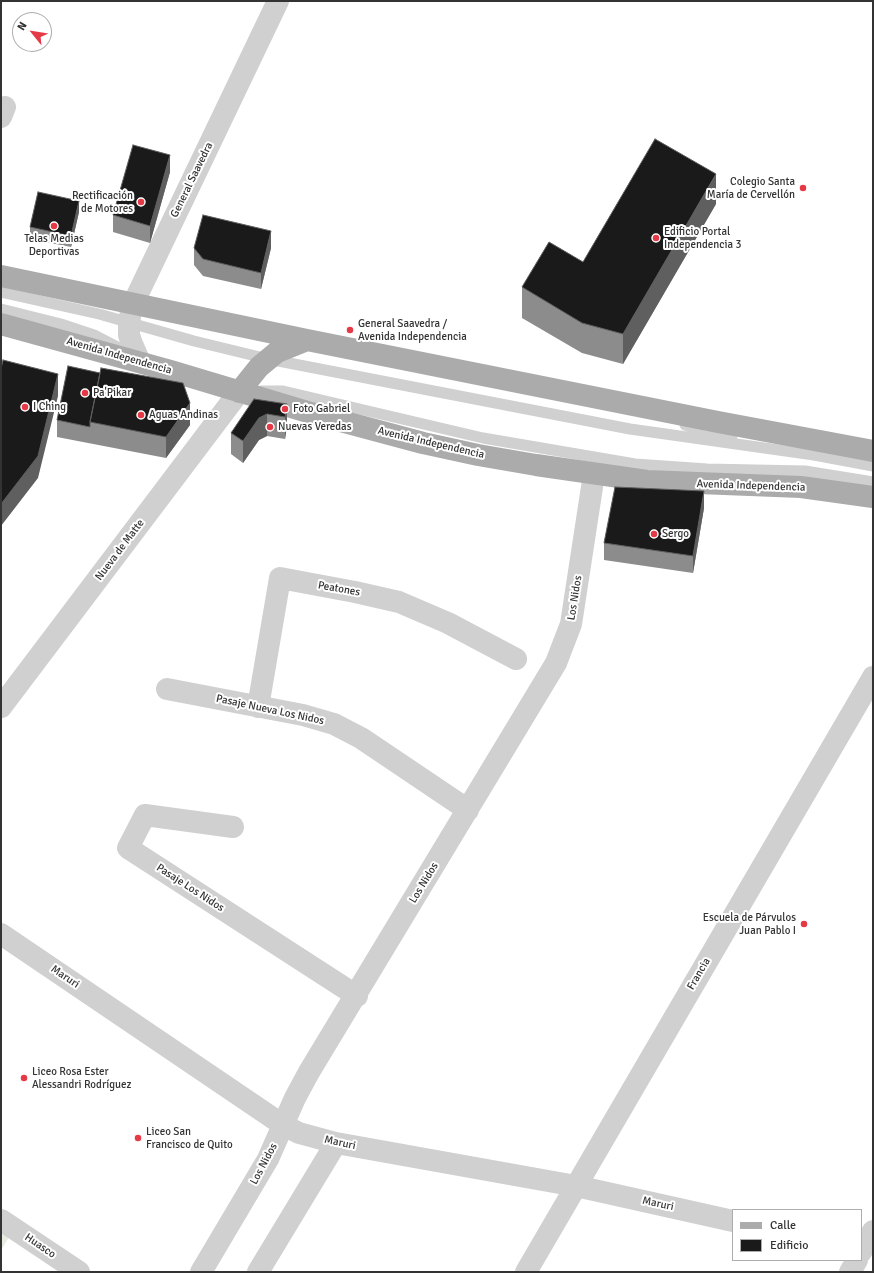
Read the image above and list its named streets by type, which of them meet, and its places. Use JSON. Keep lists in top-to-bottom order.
{
  "streets": {
    "main road": ["Avenida Independencia"],
    "street": [
      "General Saavedra",
      "Nueva de Matte",
      "Peatones",
      "Los Nidos",
      "Pasaje Nueva Los Nidos",
      "Pasaje Los Nidos",
      "Francia",
      "Maruri",
      "Huasco"
    ]
  },
  "crossings": [
    ["Avenida Independencia", "Nueva de Matte"],
    ["Avenida Independencia", "Los Nidos"],
    ["Peatones", "Pasaje Nueva Los Nidos"],
    ["Los Nidos", "Pasaje Nueva Los Nidos"],
    ["Los Nidos", "Pasaje Los Nidos"],
    ["Los Nidos", "Maruri"],
    ["Francia", "Maruri"]
  ],
  "places": [
    "Colegio Santa María de Cervellón",
    "Rectificación de Motores",
    "Telas Medias Deportivas",
    "Edificio Portal Independencia 3",
    "General Saavedra / Avenida Independencia",
    "Pa'Pikar",
    "I Ching",
    "Foto Gabriel",
    "Aguas Andinas",
    "Nuevas Veredas",
    "Sergo",
    "Escuela de Párvulos Juan Pablo I",
    "Liceo Rosa Ester Alessandri Rodríguez",
    "Liceo San Francisco de Quito"
  ],
  "legend": ["Calle", "Edificio"],
  "north": "top left"
}
